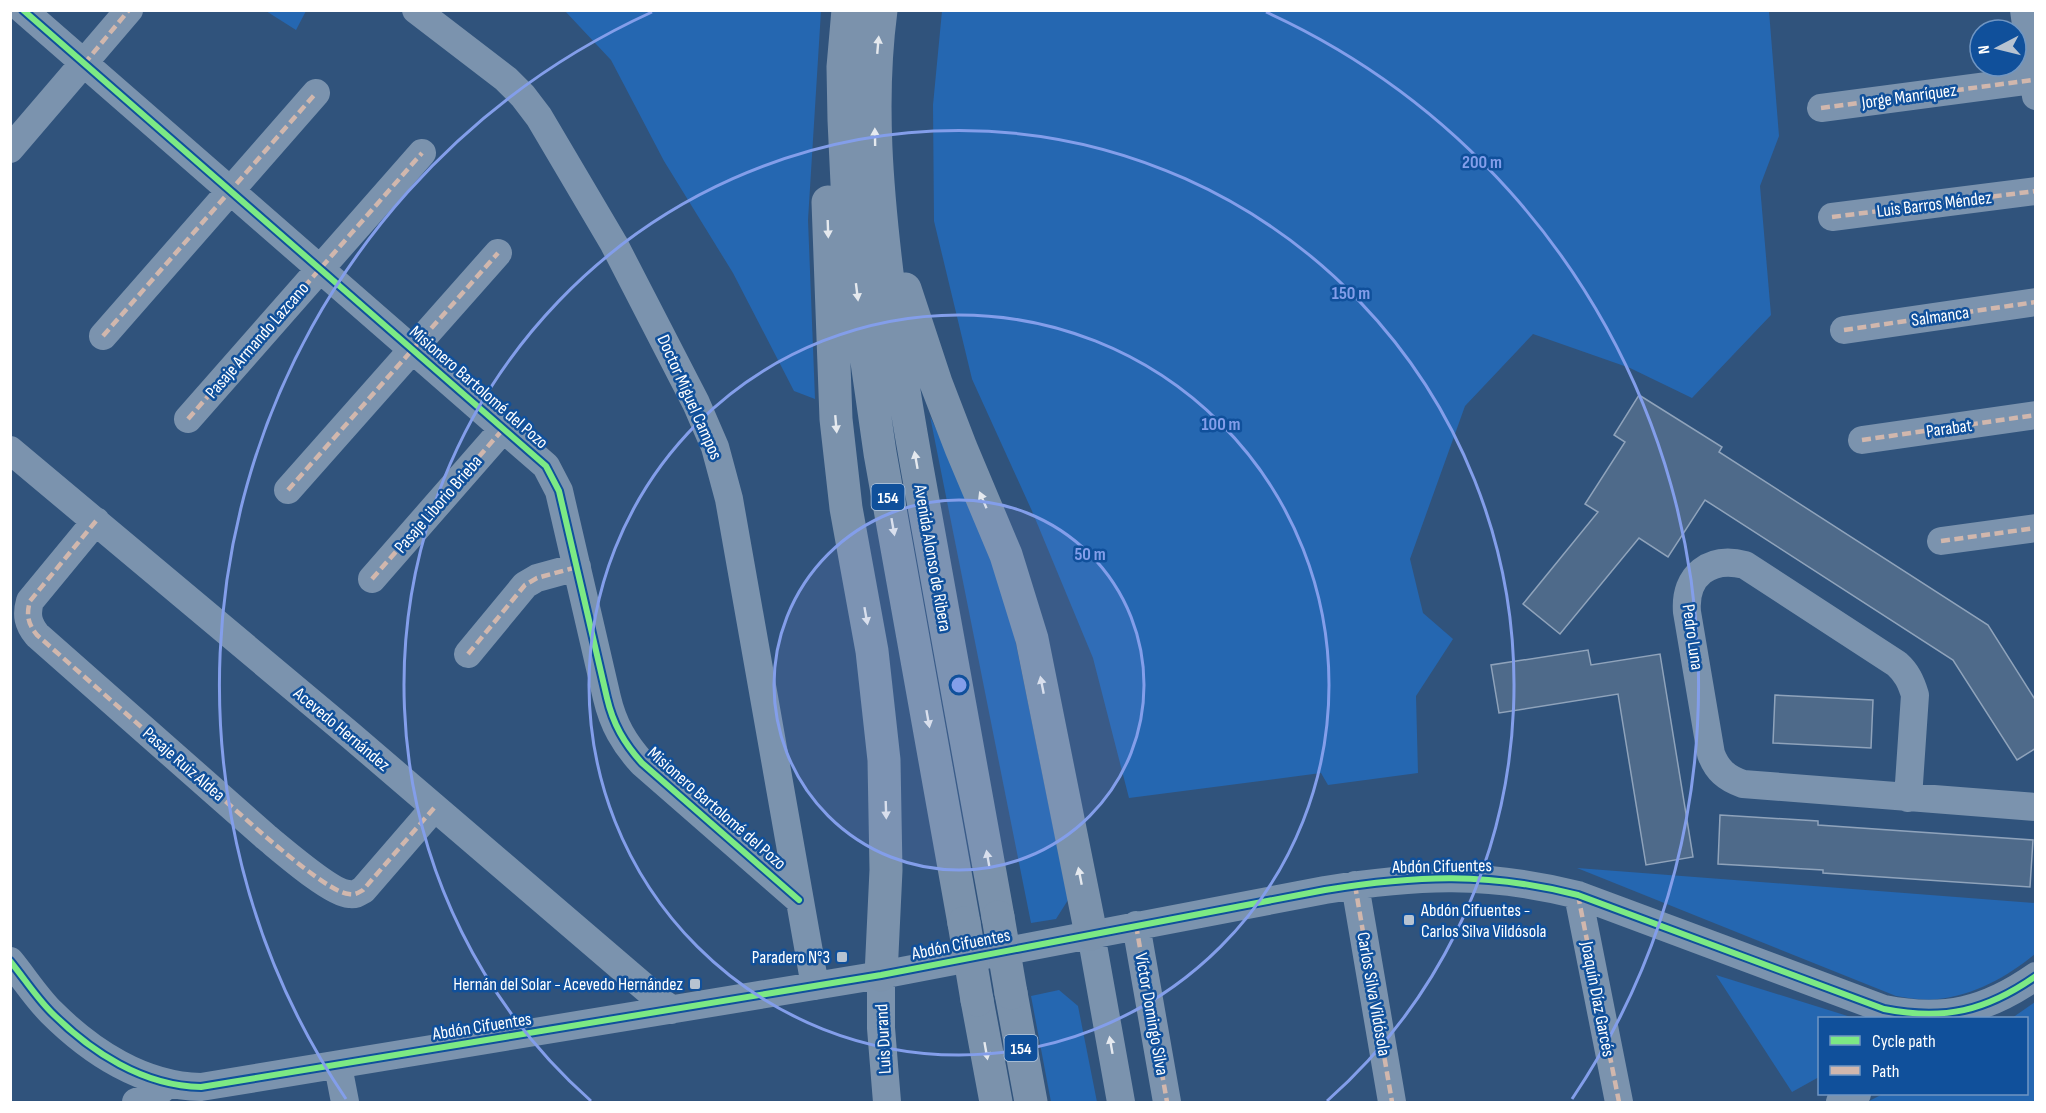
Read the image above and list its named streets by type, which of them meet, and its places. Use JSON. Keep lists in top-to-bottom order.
{
  "streets": {
    "highway": ["154", "Avenida Alonso de Ribera"],
    "street": [
      "Jorge Manríquez",
      "Luis Barros Méndez",
      "Salmanca",
      "Pasaje Armando Lazcano",
      "Misionero Bartolomé del Pozo",
      "Doctor Miguel Campos",
      "Parabat",
      "Pasaje Liborio Brieba",
      "Pedro Luna",
      "Acevedo Hernández",
      "Pasaje Ruiz Aldea",
      "Abdón Cifuentes",
      "Carlos Silva Vildósola",
      "Joaquín Díaz Garcés",
      "Víctor Domingo Silva",
      "Luis Durand"
    ]
  },
  "crossings": [
    ["Pasaje Armando Lazcano", "Misionero Bartolomé del Pozo"],
    ["Misionero Bartolomé del Pozo", "Doctor Miguel Campos"],
    ["Misionero Bartolomé del Pozo", "Pasaje Liborio Brieba"],
    ["Acevedo Hernández", "Pasaje Ruiz Aldea"],
    ["Acevedo Hernández", "Abdón Cifuentes"],
    ["Abdón Cifuentes", "Carlos Silva Vildósola"],
    ["Abdón Cifuentes", "Joaquín Díaz Garcés"],
    ["Abdón Cifuentes", "Víctor Domingo Silva"],
    ["Abdón Cifuentes", "Luis Durand"]
  ],
  "places": {
    "transit": ["Abdón Cifuentes - Carlos Silva Vildósola", "Paradero N°3", "Hernán del Solar - Acevedo Hernández"]
  },
  "legend": ["Cycle path", "Path"],
  "north": "left",
  "rings": [
    "200 m",
    "150 m",
    "100 m",
    "50 m"
  ]
}
